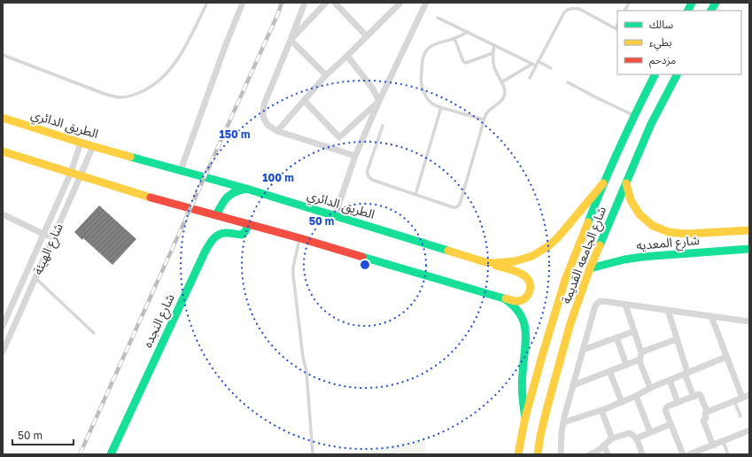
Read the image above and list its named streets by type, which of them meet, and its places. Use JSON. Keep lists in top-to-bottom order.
{
  "streets": {
    "main road": [
      "الطريق الدائري",
      "شارع المعديه",
      "شارع الجامعه القديمة",
      "شارع النجده"
    ],
    "street": ["شارع الهيئة"]
  },
  "crossings": [
    ["الطريق الدائري", "شارع الهيئة"],
    ["الطريق الدائري", "شارع الجامعه القديمة"],
    ["شارع المعديه", "شارع الجامعه القديمة"]
  ],
  "legend": ["سالك", "بطيء", "مزدحم"],
  "scale_bar": "50 m",
  "rings": ["150 m", "100 m", "50 m"]
}
